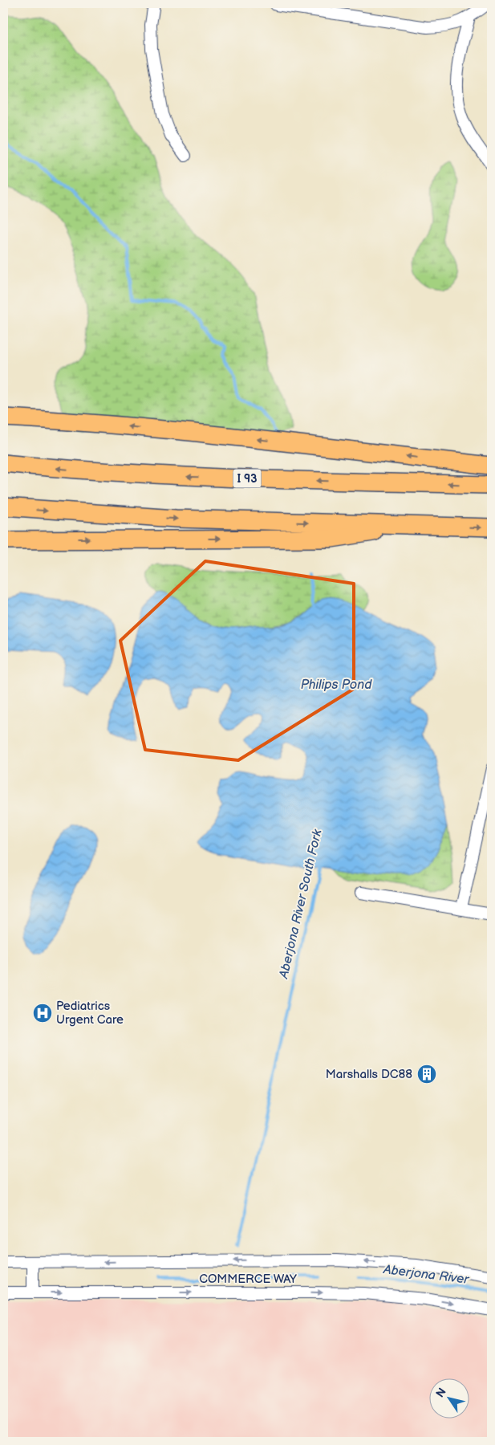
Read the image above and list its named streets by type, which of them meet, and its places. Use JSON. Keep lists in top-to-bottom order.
{
  "streets": {
    "highway": ["I 93"],
    "street": ["COMMERCE WAY"]
  },
  "water": ["Philips Pond", "Aberjona River South Fork", "Aberjona River"],
  "places": {
    "hospital": ["Pediatrics Urgent Care"],
    "building": ["Marshalls DC88"]
  },
  "north": "top left"
}
